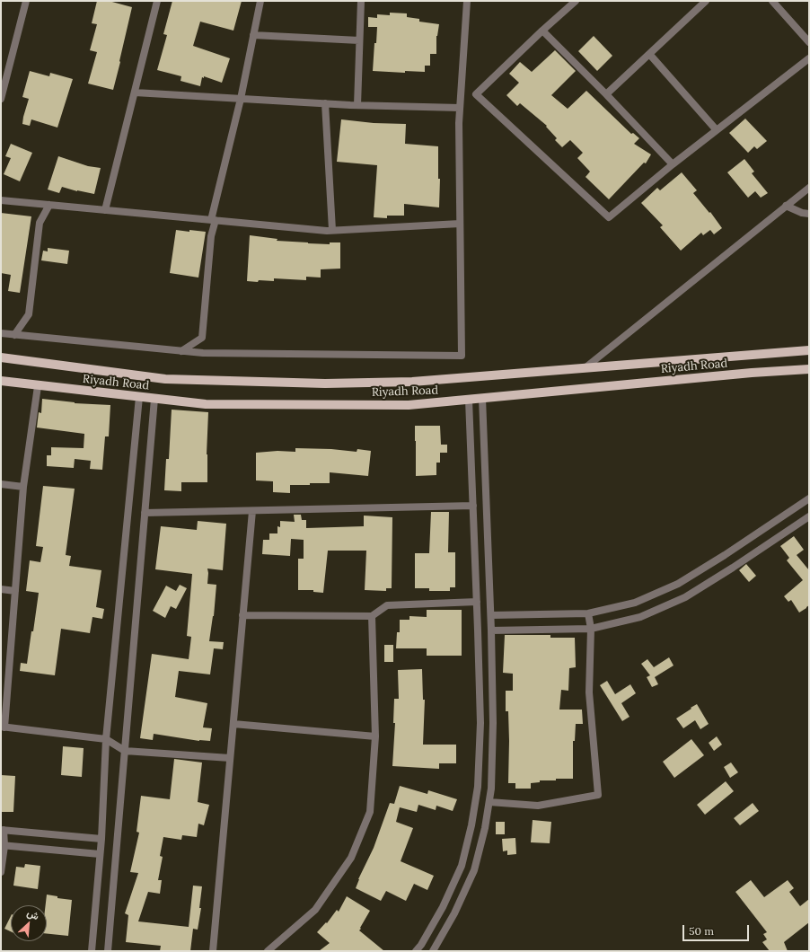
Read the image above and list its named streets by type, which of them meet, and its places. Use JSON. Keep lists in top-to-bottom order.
{
  "streets": {
    "main road": ["Riyadh Road"]
  },
  "scale_bar": "50 m",
  "north": "top right"
}
